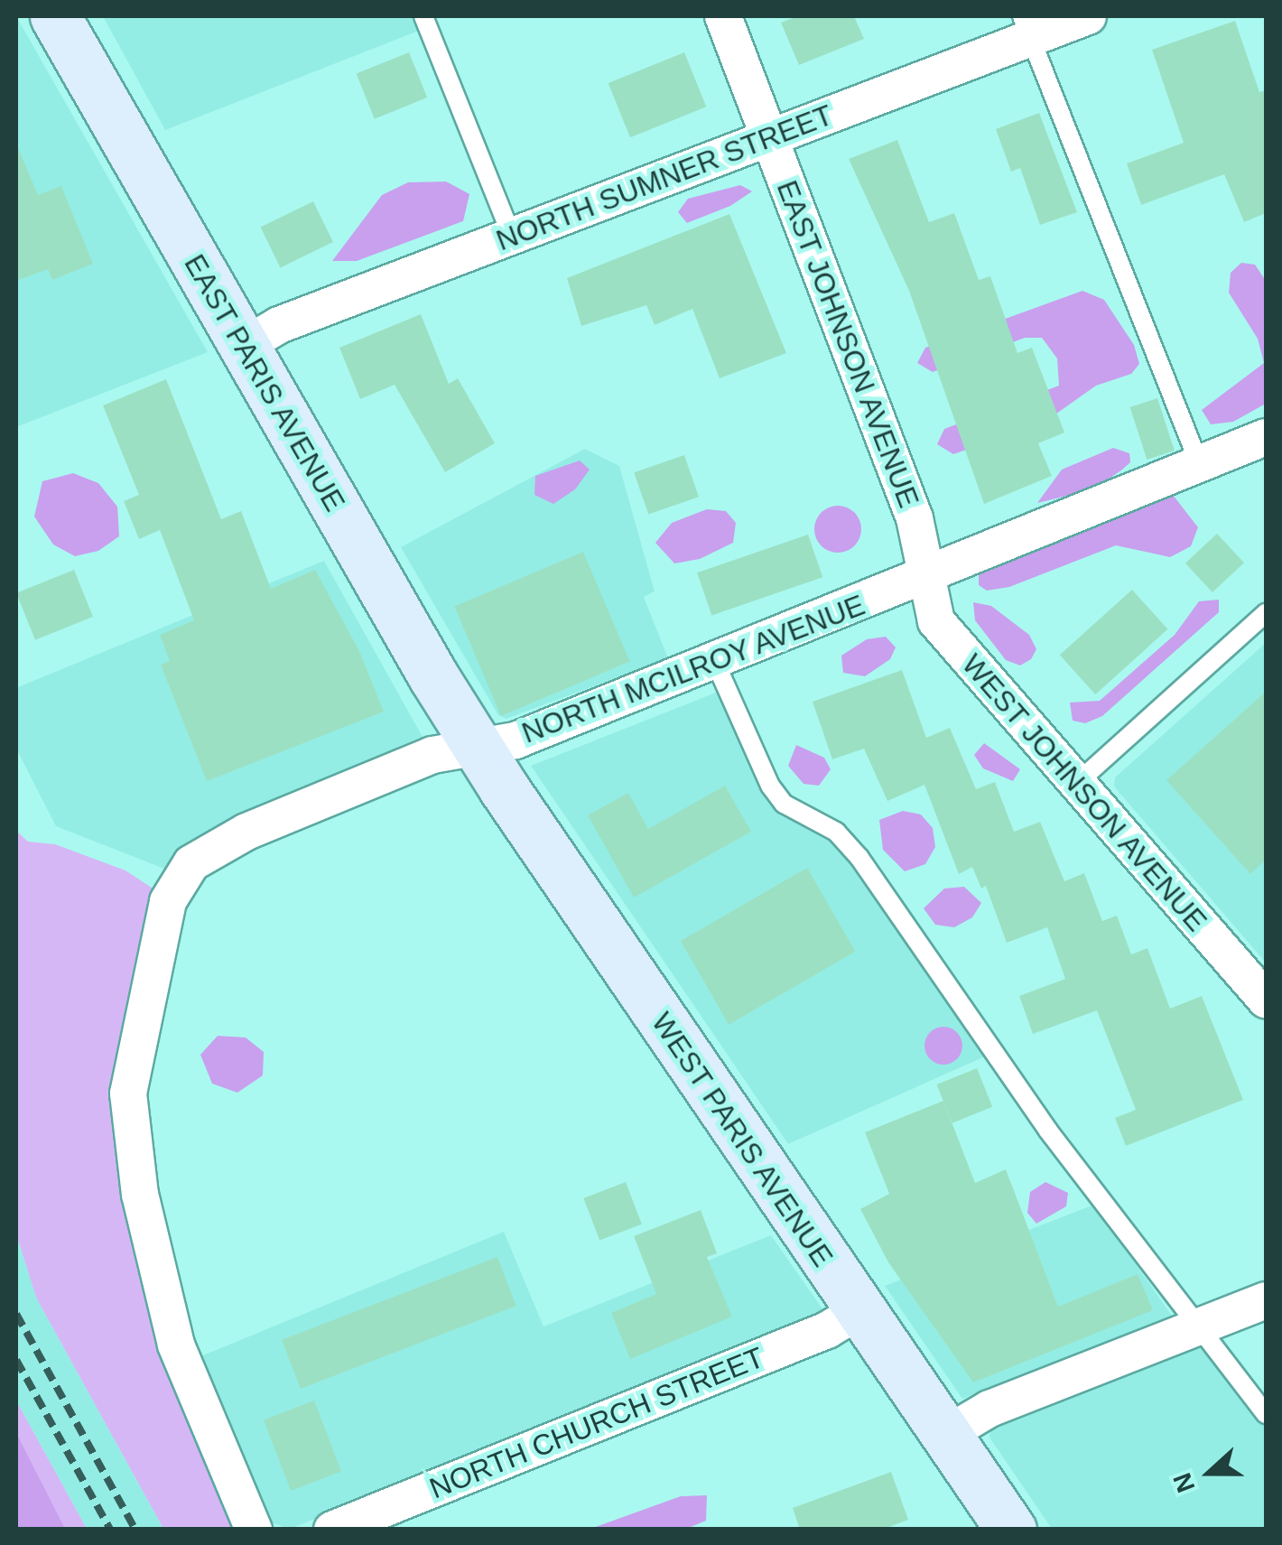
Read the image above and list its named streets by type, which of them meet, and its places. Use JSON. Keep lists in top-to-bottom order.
{
  "streets": {
    "street": [
      "NORTH SUMNER STREET",
      "EAST JOHNSON AVENUE",
      "EAST PARIS AVENUE",
      "NORTH MCILROY AVENUE",
      "WEST JOHNSON AVENUE",
      "WEST PARIS AVENUE",
      "NORTH CHURCH STREET"
    ]
  },
  "crossings": [
    ["NORTH SUMNER STREET", "EAST JOHNSON AVENUE"],
    ["NORTH SUMNER STREET", "EAST PARIS AVENUE"],
    ["EAST JOHNSON AVENUE", "NORTH MCILROY AVENUE"],
    ["EAST JOHNSON AVENUE", "WEST JOHNSON AVENUE"],
    ["EAST PARIS AVENUE", "NORTH MCILROY AVENUE"],
    ["EAST PARIS AVENUE", "WEST PARIS AVENUE"],
    ["NORTH MCILROY AVENUE", "WEST JOHNSON AVENUE"],
    ["NORTH MCILROY AVENUE", "WEST PARIS AVENUE"],
    ["WEST PARIS AVENUE", "NORTH CHURCH STREET"]
  ],
  "north": "left"
}
